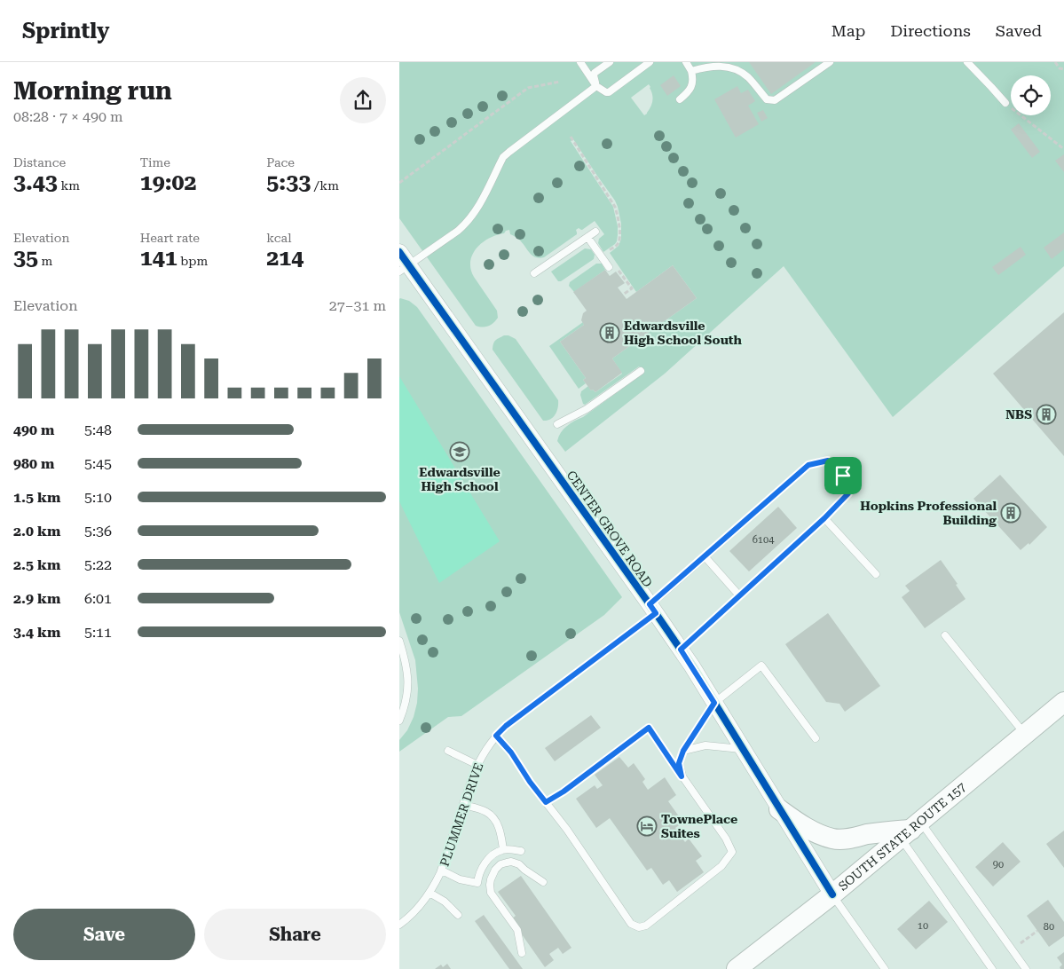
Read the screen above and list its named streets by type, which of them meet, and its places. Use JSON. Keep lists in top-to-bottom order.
{
  "streets": {
    "main road": ["SOUTH STATE ROUTE 157"],
    "street": ["CENTER GROVE ROAD"],
    "lane": ["PLUMMER DRIVE"]
  },
  "crossings": [
    ["CENTER GROVE ROAD", "PLUMMER DRIVE"],
    ["CENTER GROVE ROAD", "SOUTH STATE ROUTE 157"]
  ],
  "places": {
    "building": ["Edwardsville High School South", "NBS", "Hopkins Professional Building"],
    "school or university": ["Edwardsville High School"],
    "hotel": ["TownePlace Suites"]
  },
  "house_numbers": [
    "6104",
    "90",
    "10",
    "80"
  ],
  "page": {
    "header": "Sprintly",
    "nav": ["Map", "Directions", "Saved"],
    "heading": ["Morning run", "08:28 · 7 × 490 m"],
    "stats": [
      ["Distance", "3.43 km"],
      ["Time", "19:02"],
      ["Pace", "5:33 /km"],
      ["Elevation", "35 m"],
      ["Heart rate", "141 bpm"],
      ["kcal", "214"]
    ],
    "chart": ["Elevation", "27–31 m"],
    "list": [
      {
        "name": "490 m",
        "note": "5:48"
      },
      {
        "name": "980 m",
        "note": "5:45"
      },
      {
        "name": "1.5 km",
        "note": "5:10"
      },
      {
        "name": "2.0 km",
        "note": "5:36"
      },
      {
        "name": "2.5 km",
        "note": "5:22"
      },
      {
        "name": "2.9 km",
        "note": "6:01"
      },
      {
        "name": "3.4 km",
        "note": "5:11"
      }
    ],
    "buttons": ["Save", "Share"]
  }
}
